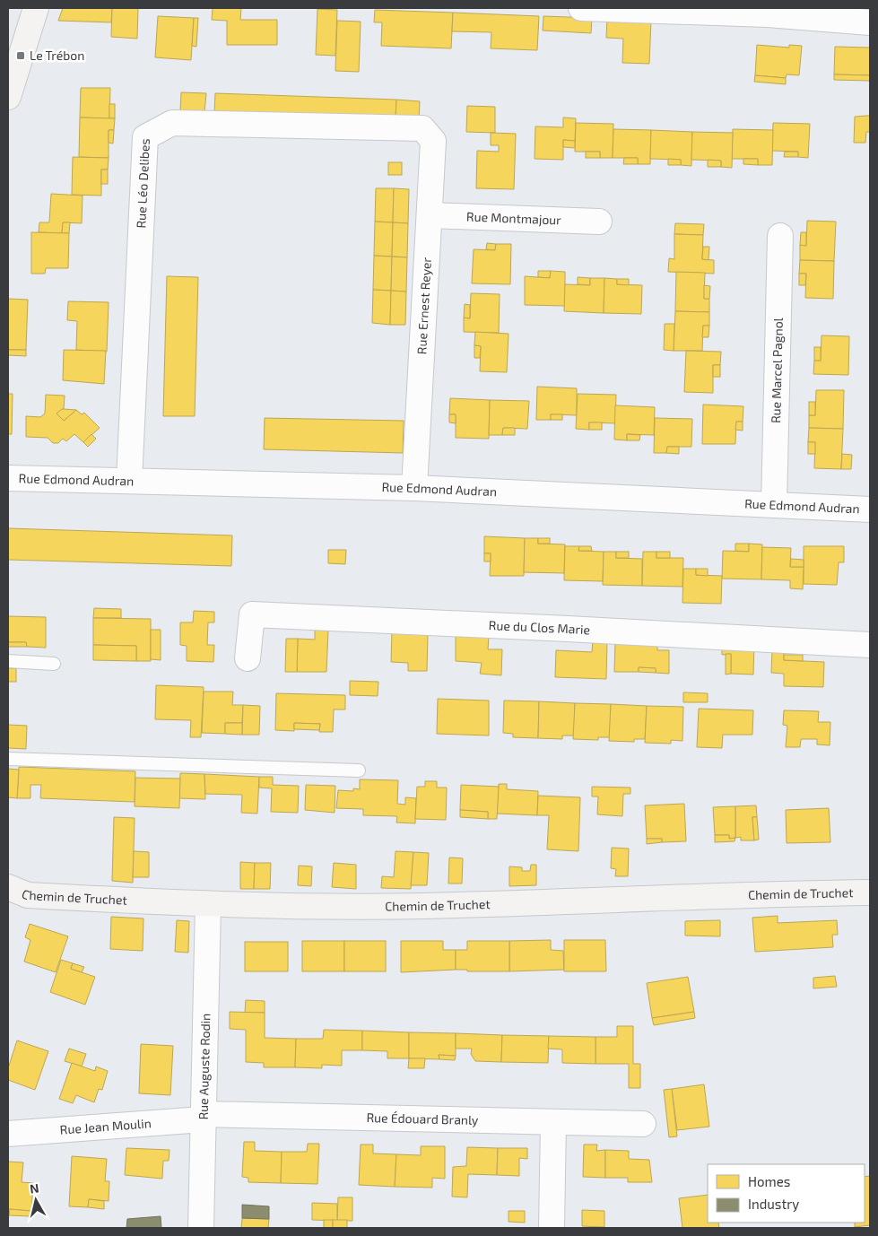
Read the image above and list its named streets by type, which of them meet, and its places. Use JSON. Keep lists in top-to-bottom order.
{
  "streets": {
    "main road": ["Chemin de Truchet"],
    "street": [
      "Rue Léo Delibes",
      "Rue Montmajour",
      "Rue Ernest Reyer",
      "Rue Marcel Pagnol",
      "Rue Edmond Audran",
      "Rue du Clos Marie",
      "Rue Auguste Rodin",
      "Rue Édouard Branly",
      "Rue Jean Moulin"
    ]
  },
  "crossings": [
    ["Rue Léo Delibes", "Rue Ernest Reyer"],
    ["Rue Léo Delibes", "Rue Edmond Audran"],
    ["Rue Montmajour", "Rue Ernest Reyer"],
    ["Rue Ernest Reyer", "Rue Edmond Audran"],
    ["Rue Marcel Pagnol", "Rue Edmond Audran"],
    ["Chemin de Truchet", "Rue Auguste Rodin"],
    ["Rue Auguste Rodin", "Rue Édouard Branly"],
    ["Rue Auguste Rodin", "Rue Jean Moulin"],
    ["Rue Édouard Branly", "Rue Jean Moulin"]
  ],
  "places": {
    "transit": ["Le Trébon"]
  },
  "legend": ["Homes", "Industry"],
  "north": "top"
}
